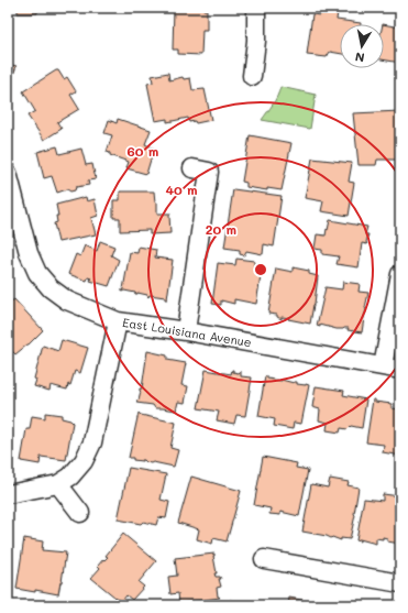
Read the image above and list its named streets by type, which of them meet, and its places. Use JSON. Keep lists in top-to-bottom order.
{
  "streets": {
    "street": ["East Louisiana Avenue"]
  },
  "north": "bottom",
  "rings": ["60 m", "40 m", "20 m"]
}
